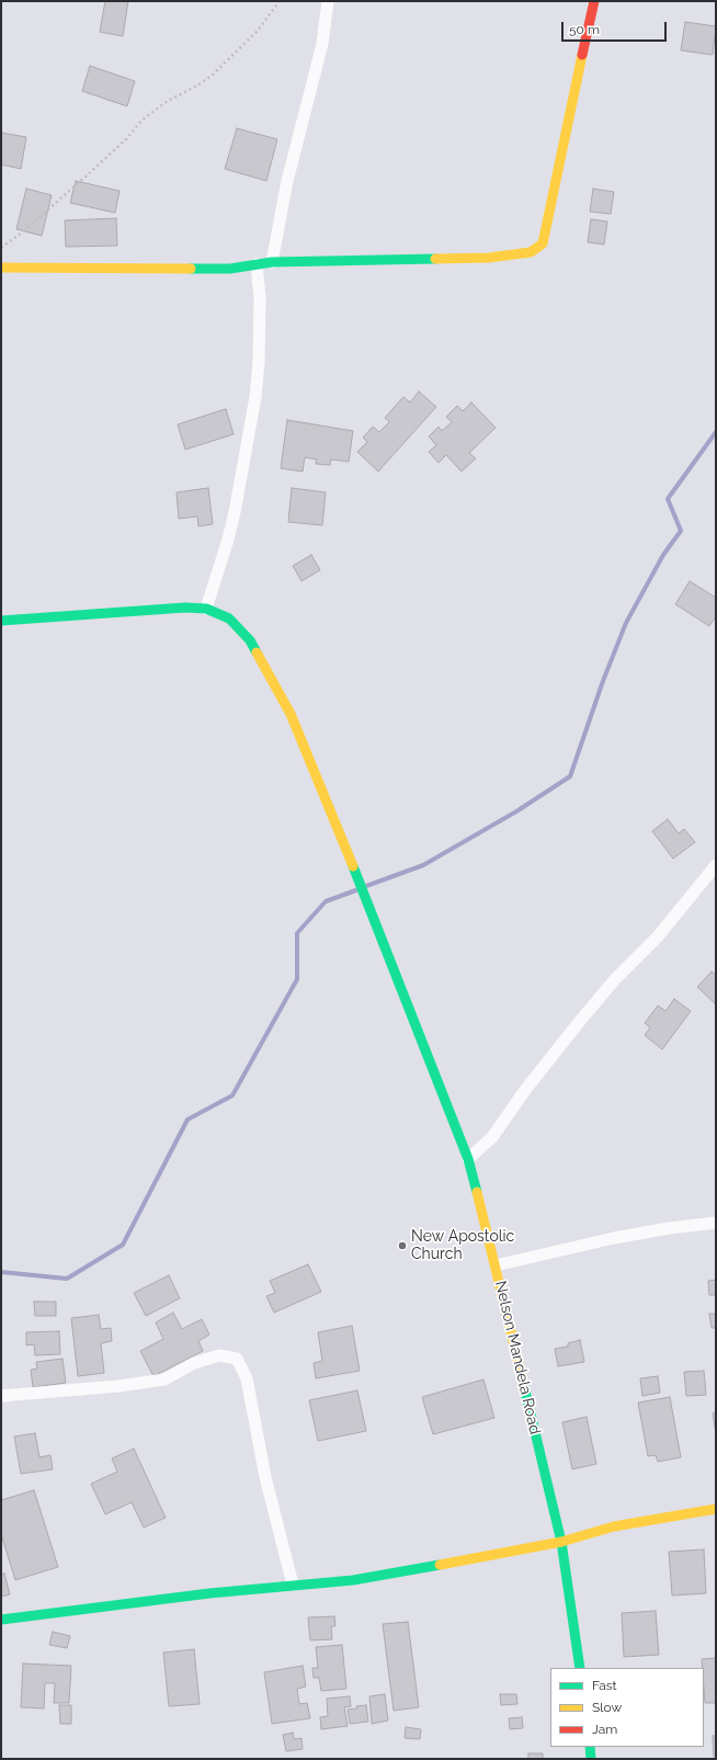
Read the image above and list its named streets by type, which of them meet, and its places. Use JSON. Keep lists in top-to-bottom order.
{
  "streets": {
    "street": ["Nelson Mandela Road"]
  },
  "places": ["New Apostolic Church"],
  "legend": ["Fast", "Slow", "Jam"],
  "scale_bar": "50 m"
}
